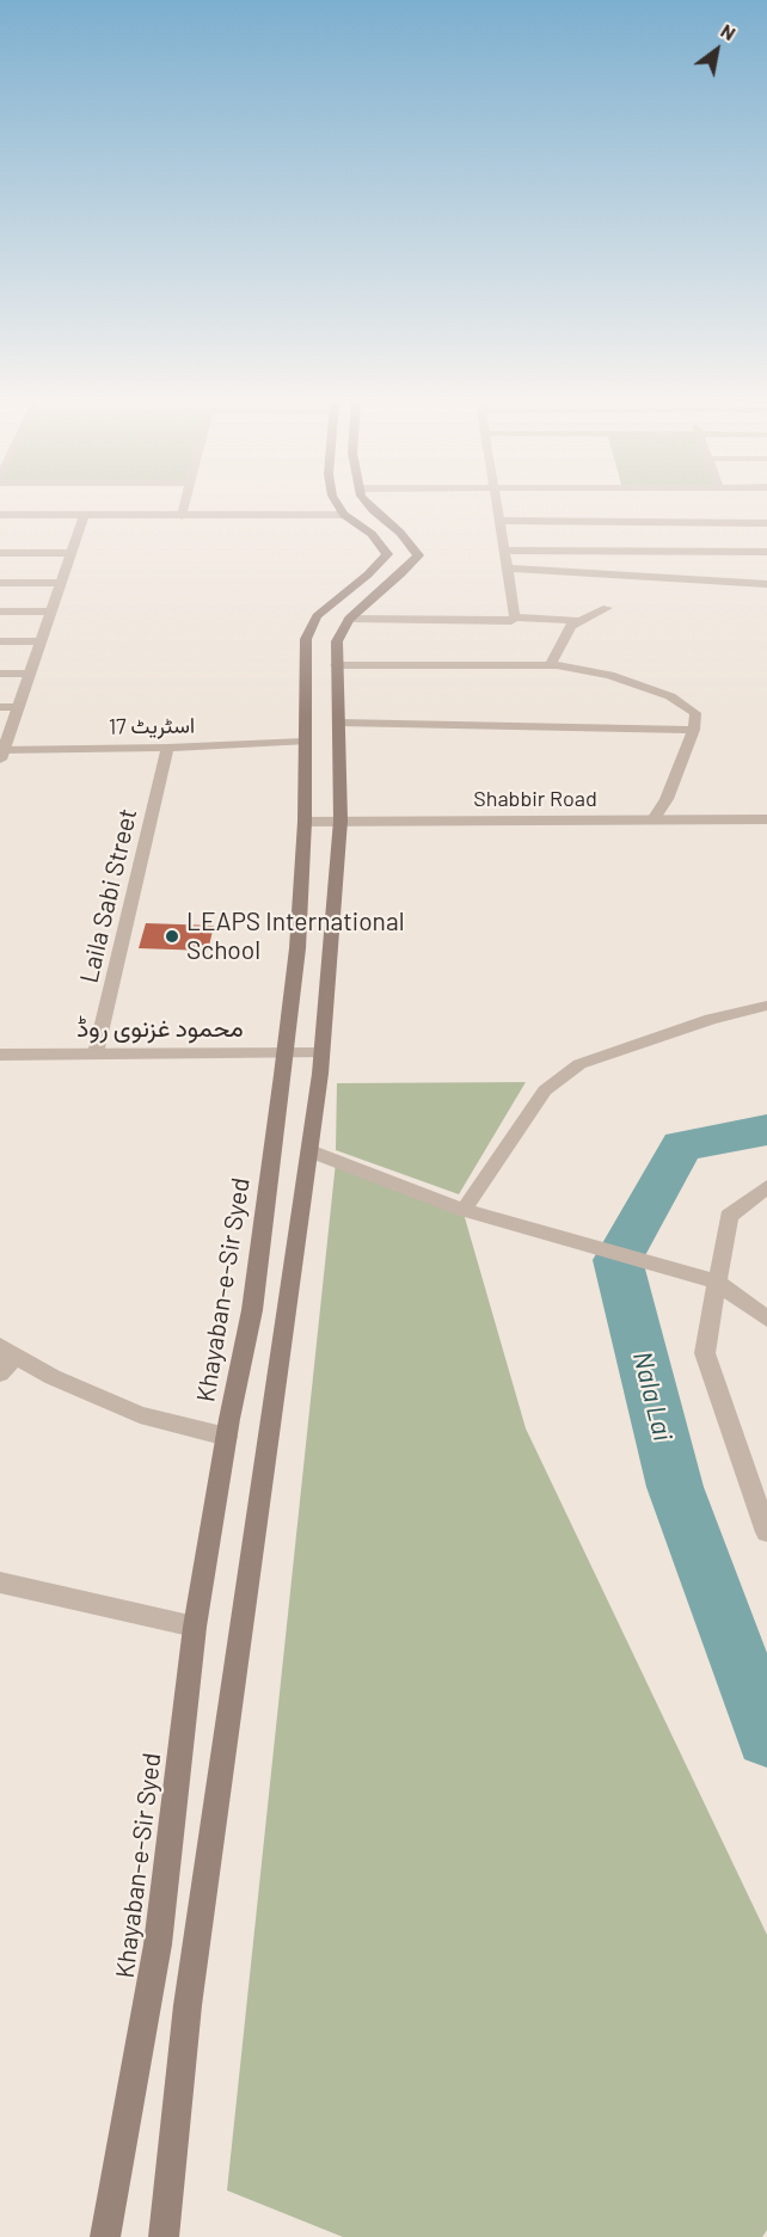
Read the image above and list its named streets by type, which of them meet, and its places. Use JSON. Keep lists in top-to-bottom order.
{
  "streets": {
    "main road": ["Khayaban-e-Sir Syed"],
    "street": [
      "اسٹریٹ 17",
      "Shabbir Road",
      "Laila Sabi Street",
      "محمود غزنوی روڈ"
    ]
  },
  "crossings": [
    ["اسٹریٹ 17", "Laila Sabi Street"],
    ["اسٹریٹ 17", "Khayaban-e-Sir Syed"],
    ["Shabbir Road", "Khayaban-e-Sir Syed"],
    ["Laila Sabi Street", "محمود غزنوی روڈ"],
    ["محمود غزنوی روڈ", "Khayaban-e-Sir Syed"]
  ],
  "water": ["Nala Lai"],
  "places": ["LEAPS International School"],
  "north": "top right"
}
